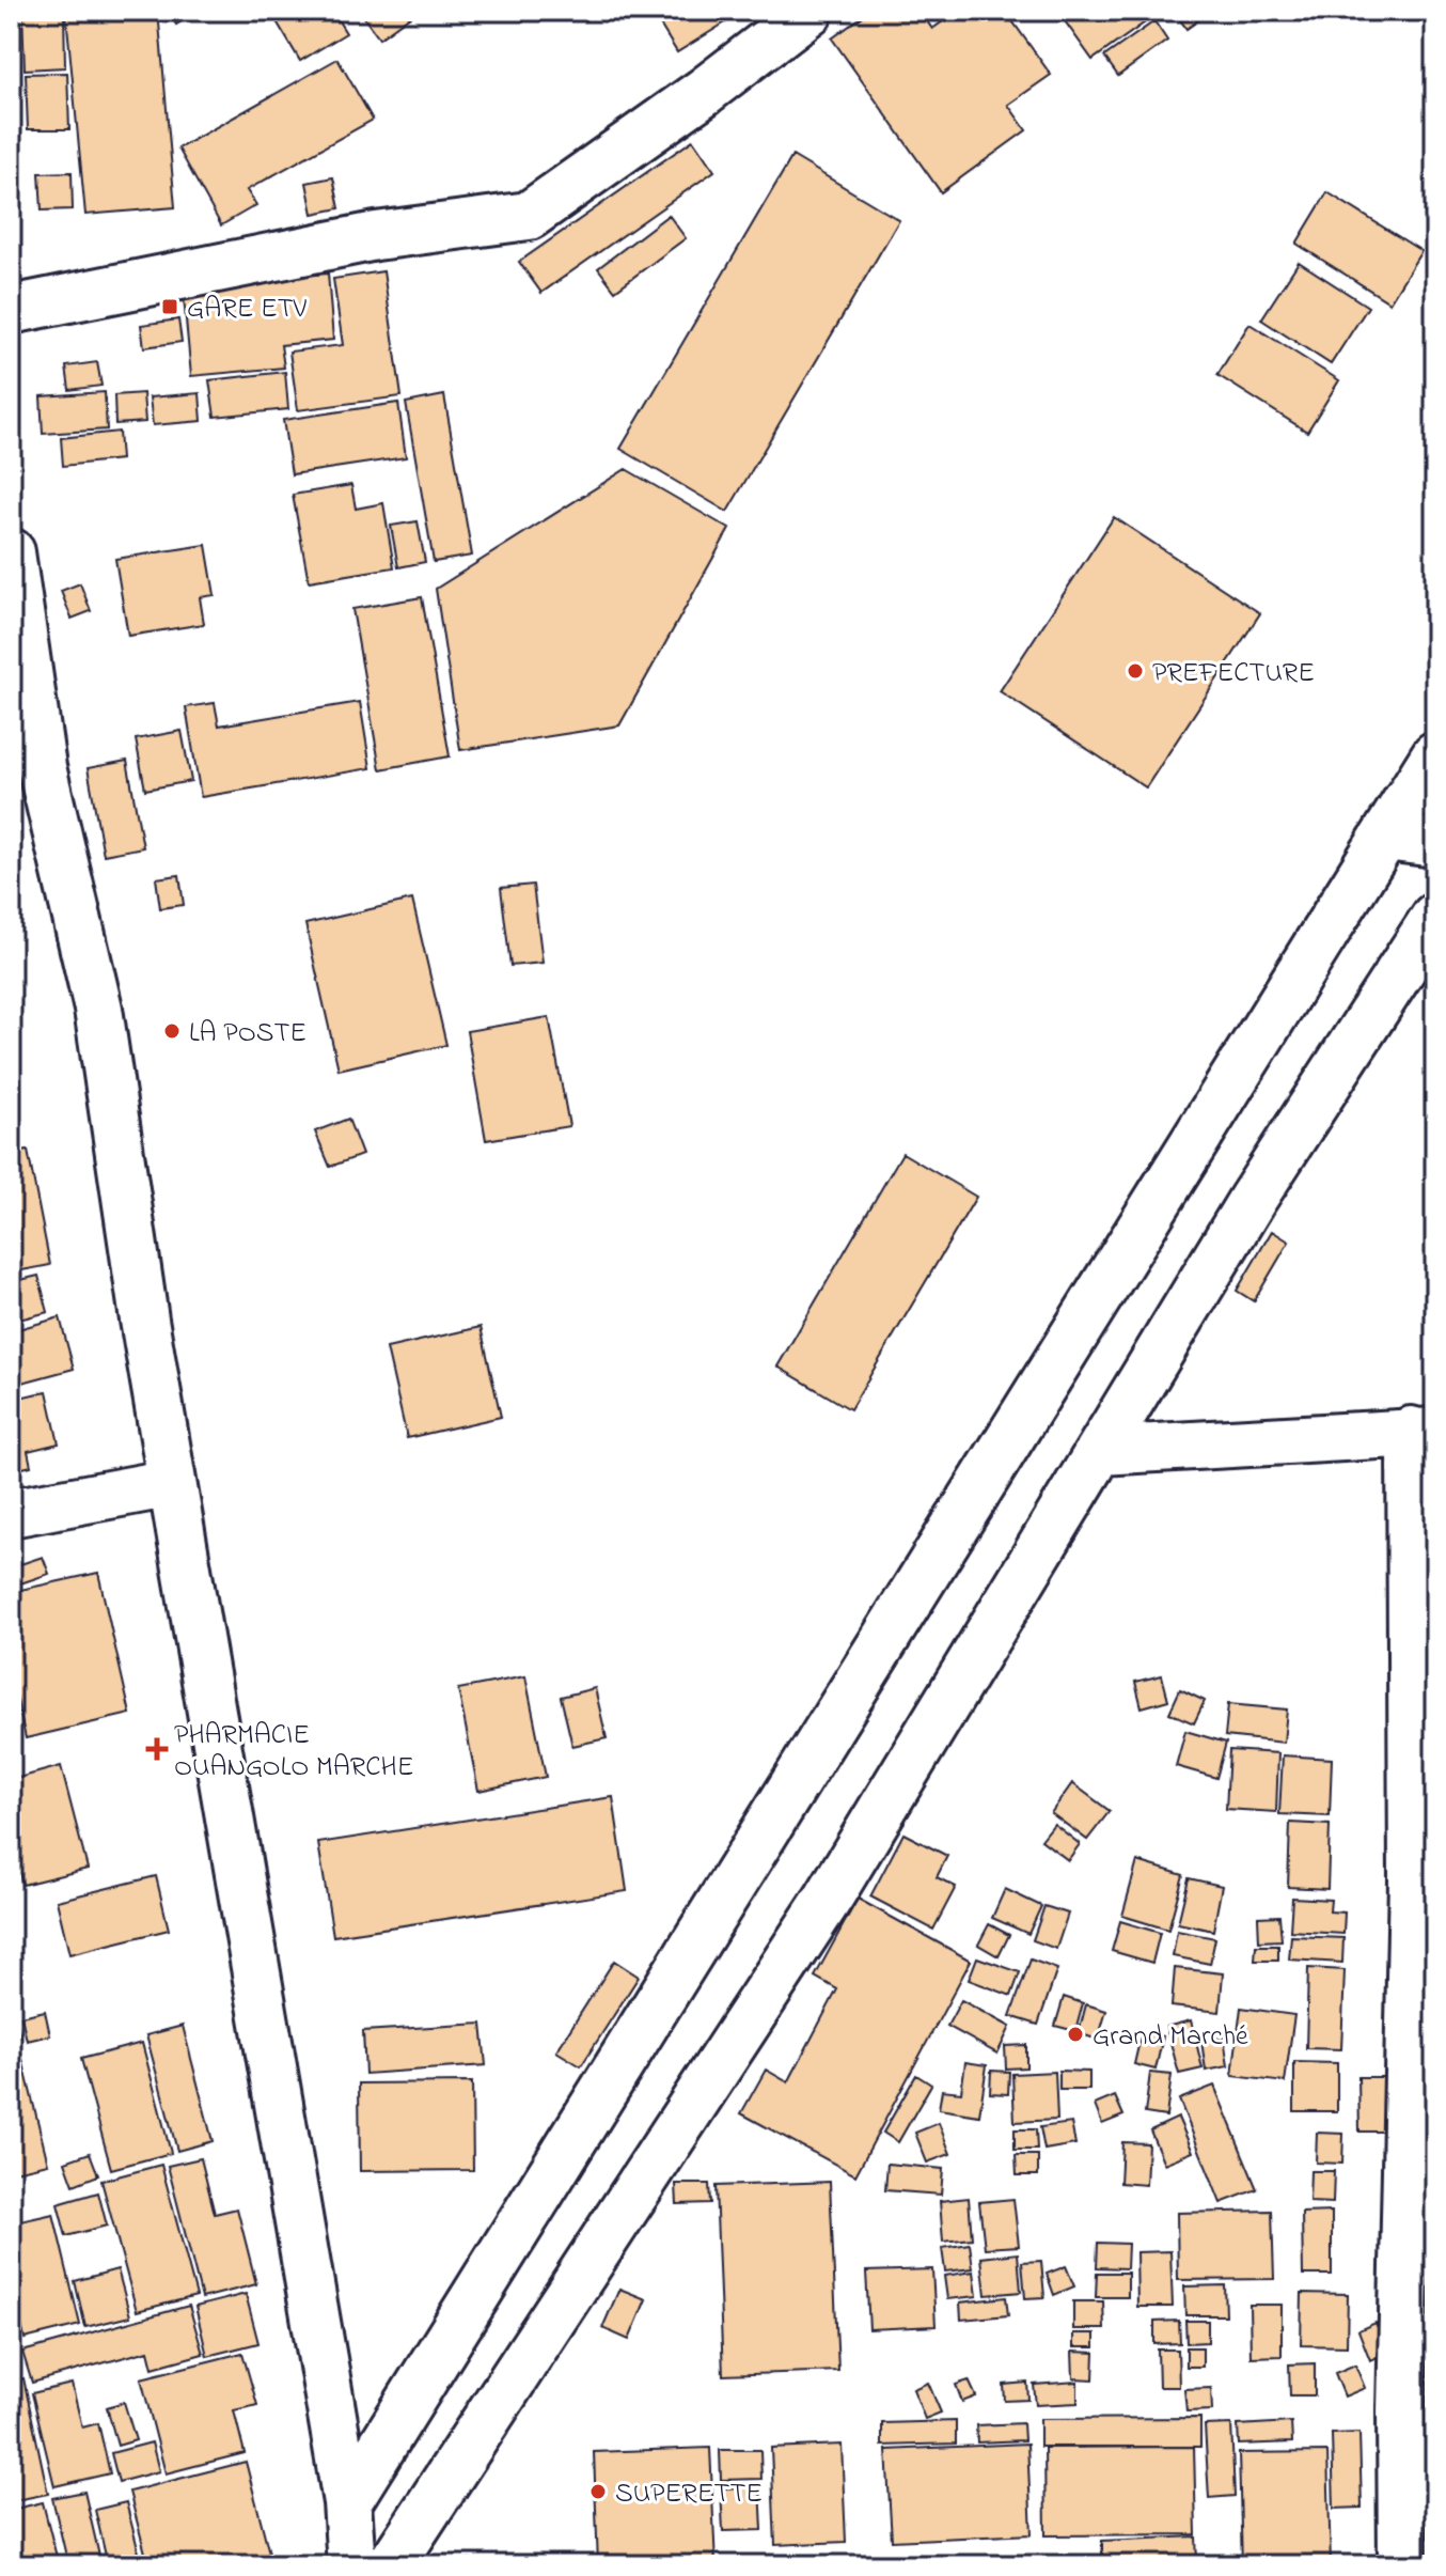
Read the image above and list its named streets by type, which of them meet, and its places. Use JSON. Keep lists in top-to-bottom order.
{
  "places": {
    "transit": ["GARE ETV"],
    "other": [
      "PREFECTURE",
      "LA POSTE",
      "Grand Marché",
      "SUPERETTE"
    ],
    "health": ["PHARMACIE OUANGOLO MARCHE"]
  }
}
